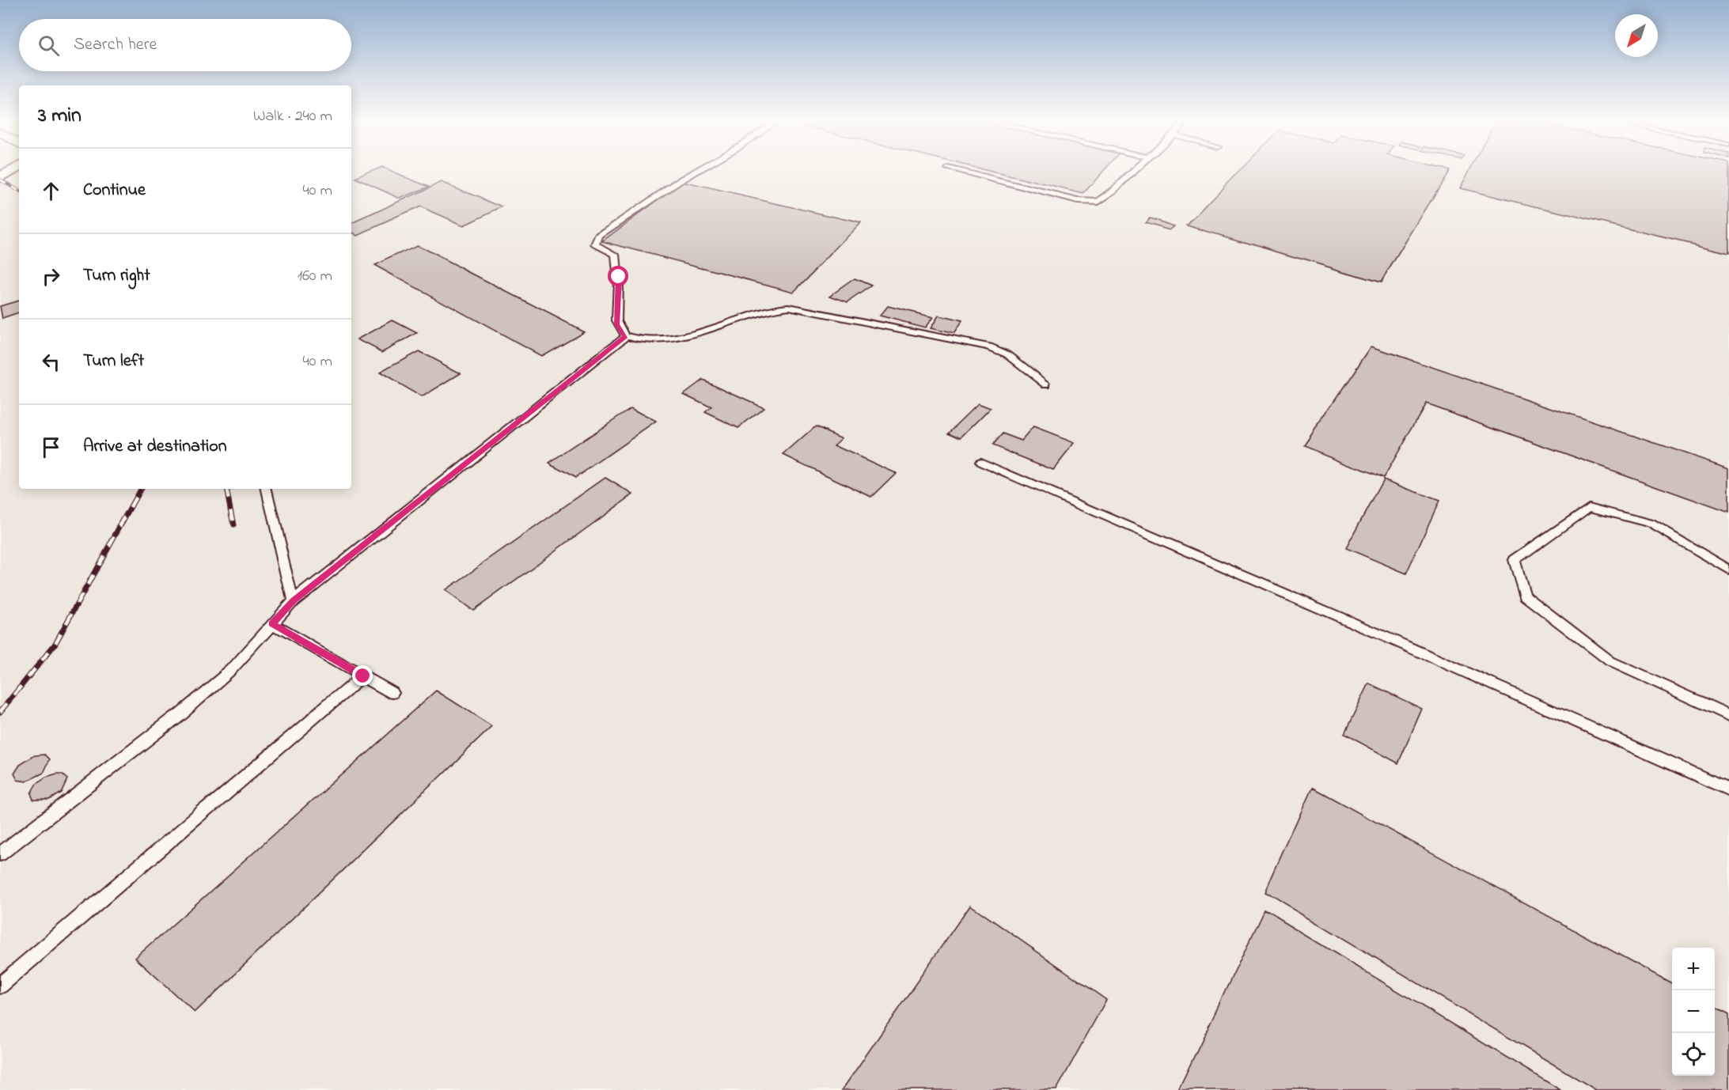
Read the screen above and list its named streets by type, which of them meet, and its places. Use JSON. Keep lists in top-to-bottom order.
{
  "north": "bottom left",
  "page": {
    "search": "Search here",
    "heading": ["3 min", "Walk · 240 m"],
    "list": [
      ["Continue", "40 m"],
      ["Turn right", "160 m"],
      ["Turn left", "40 m"],
      "Arrive at destination"
    ],
    "map_buttons": ["+", "−"]
  }
}
